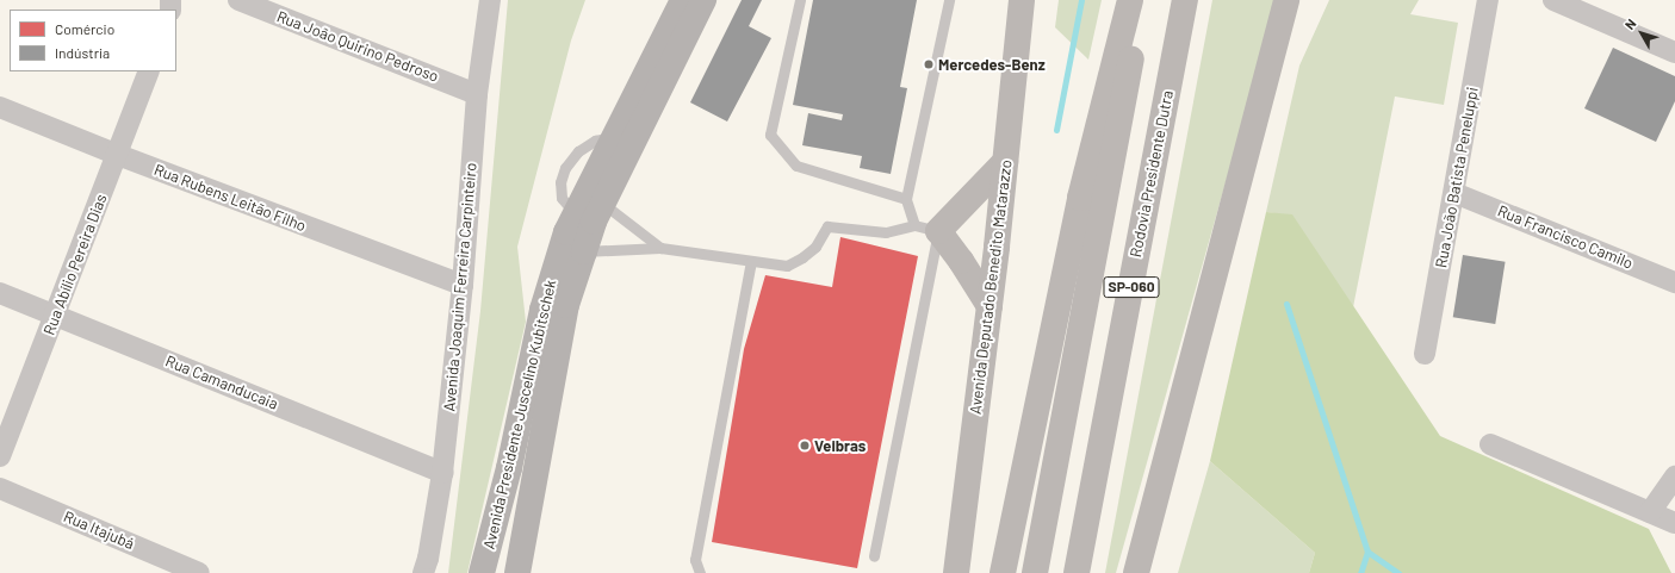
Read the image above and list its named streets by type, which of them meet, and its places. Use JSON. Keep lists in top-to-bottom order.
{
  "streets": {
    "highway": ["Rodovia Presidente Dutra", "Avenida Deputado Benedito Matarazzo", "SP-060"],
    "main road": ["Avenida Presidente Juscelino Kubitschek"],
    "street": [
      "Rua João Quirino Pedroso",
      "Rua João Batista Peneluppi",
      "Rua Rubens Leitão Filho",
      "Rua Francisco Camilo",
      "Rua Abílio Pereira Dias",
      "Avenida Joaquim Ferreira Carpinteiro",
      "Rua Camanducaia",
      "Rua Itajubá"
    ]
  },
  "crossings": [
    ["Rua João Quirino Pedroso", "Avenida Joaquim Ferreira Carpinteiro"],
    ["Rua João Batista Peneluppi", "Rua Francisco Camilo"],
    ["Rua Rubens Leitão Filho", "Rua Abílio Pereira Dias"],
    ["Rua Rubens Leitão Filho", "Avenida Joaquim Ferreira Carpinteiro"],
    ["Rua Abílio Pereira Dias", "Rua Camanducaia"],
    ["Avenida Joaquim Ferreira Carpinteiro", "Rua Camanducaia"]
  ],
  "places": ["Mercedes-Benz", "Veibras"],
  "legend": ["Comércio", "Indústria"],
  "north": "top left"
}
